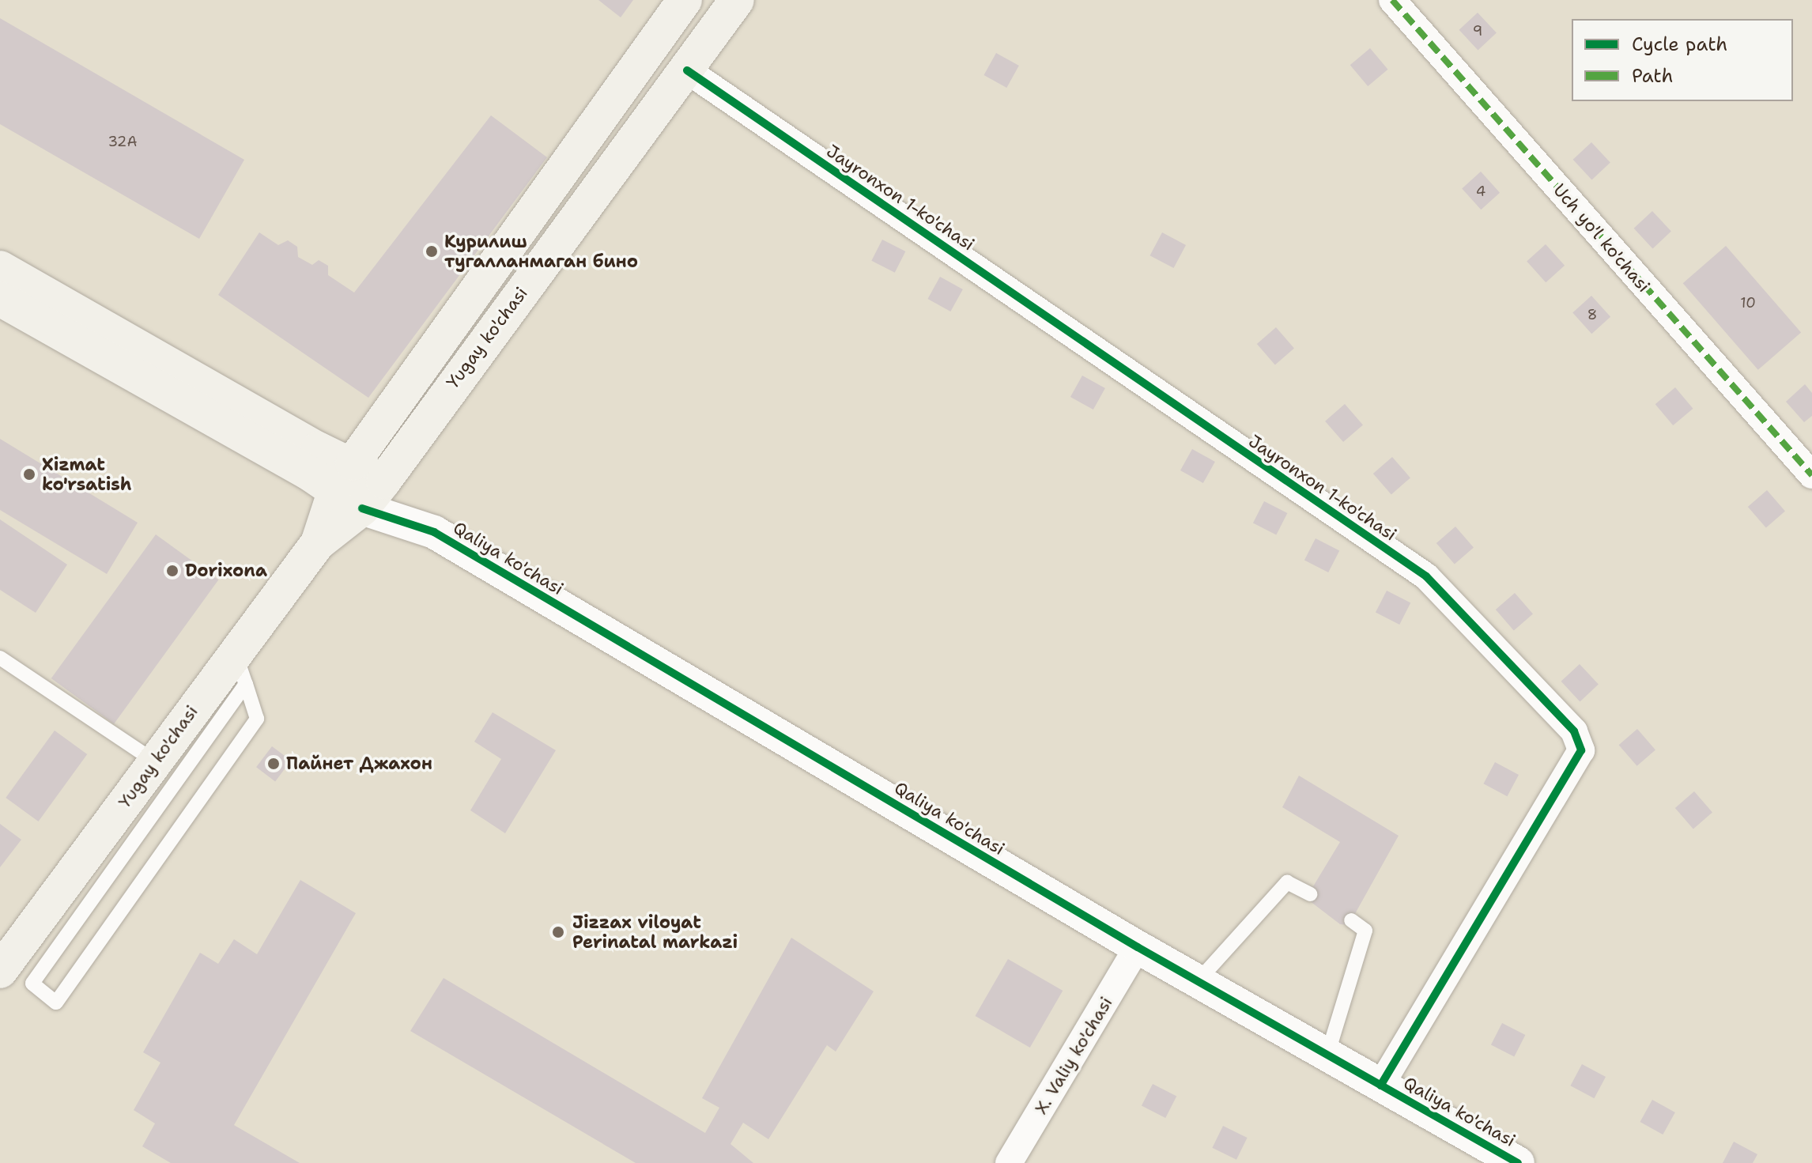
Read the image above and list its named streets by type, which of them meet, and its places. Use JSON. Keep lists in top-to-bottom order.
{
  "streets": {
    "main road": ["Yugay ko'chasi", "Qaliya ko'chasi"],
    "street": ["Jayronxon 1-ko'chasi", "Uch yo'l ko'chasi", "X. Valiy ko'chasi"]
  },
  "crossings": [
    ["Jayronxon 1-ko'chasi", "Yugay ko'chasi"],
    ["Jayronxon 1-ko'chasi", "Qaliya ko'chasi"],
    ["Yugay ko'chasi", "Qaliya ko'chasi"],
    ["Qaliya ko'chasi", "X. Valiy ko'chasi"]
  ],
  "places": [
    "Курилиш тугалланмаган бино",
    "Xizmat ko'rsatish",
    "Dorixona",
    "Пайнет Джахон",
    "Jizzax viloyat Perinatal markazi"
  ],
  "house_numbers": [
    "9",
    "32А",
    "4",
    "10",
    "8"
  ],
  "legend": ["Cycle path", "Path"]
}
